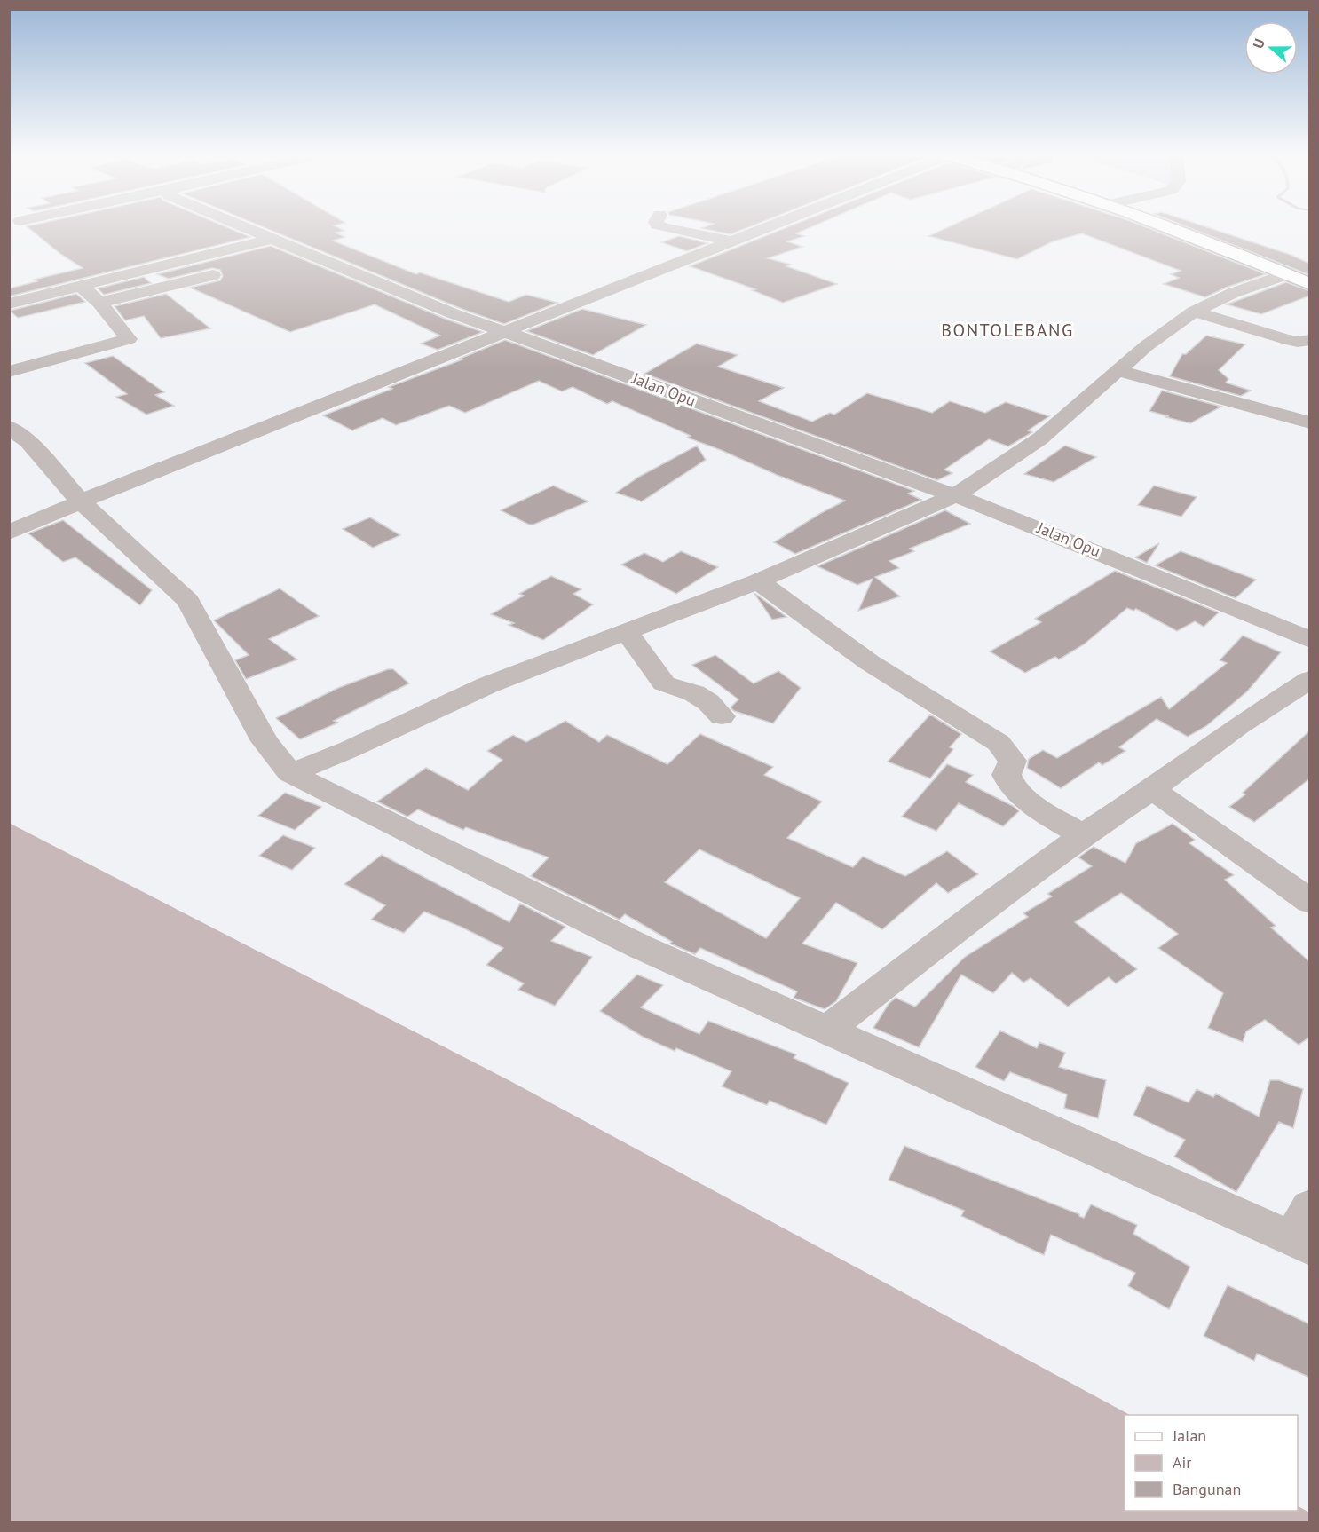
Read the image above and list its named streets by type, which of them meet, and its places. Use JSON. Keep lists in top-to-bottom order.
{
  "streets": {
    "street": ["Jalan Opu"]
  },
  "districts": ["BONTOLEBANG"],
  "legend": ["Jalan", "Air", "Bangunan"],
  "north": "left"
}
